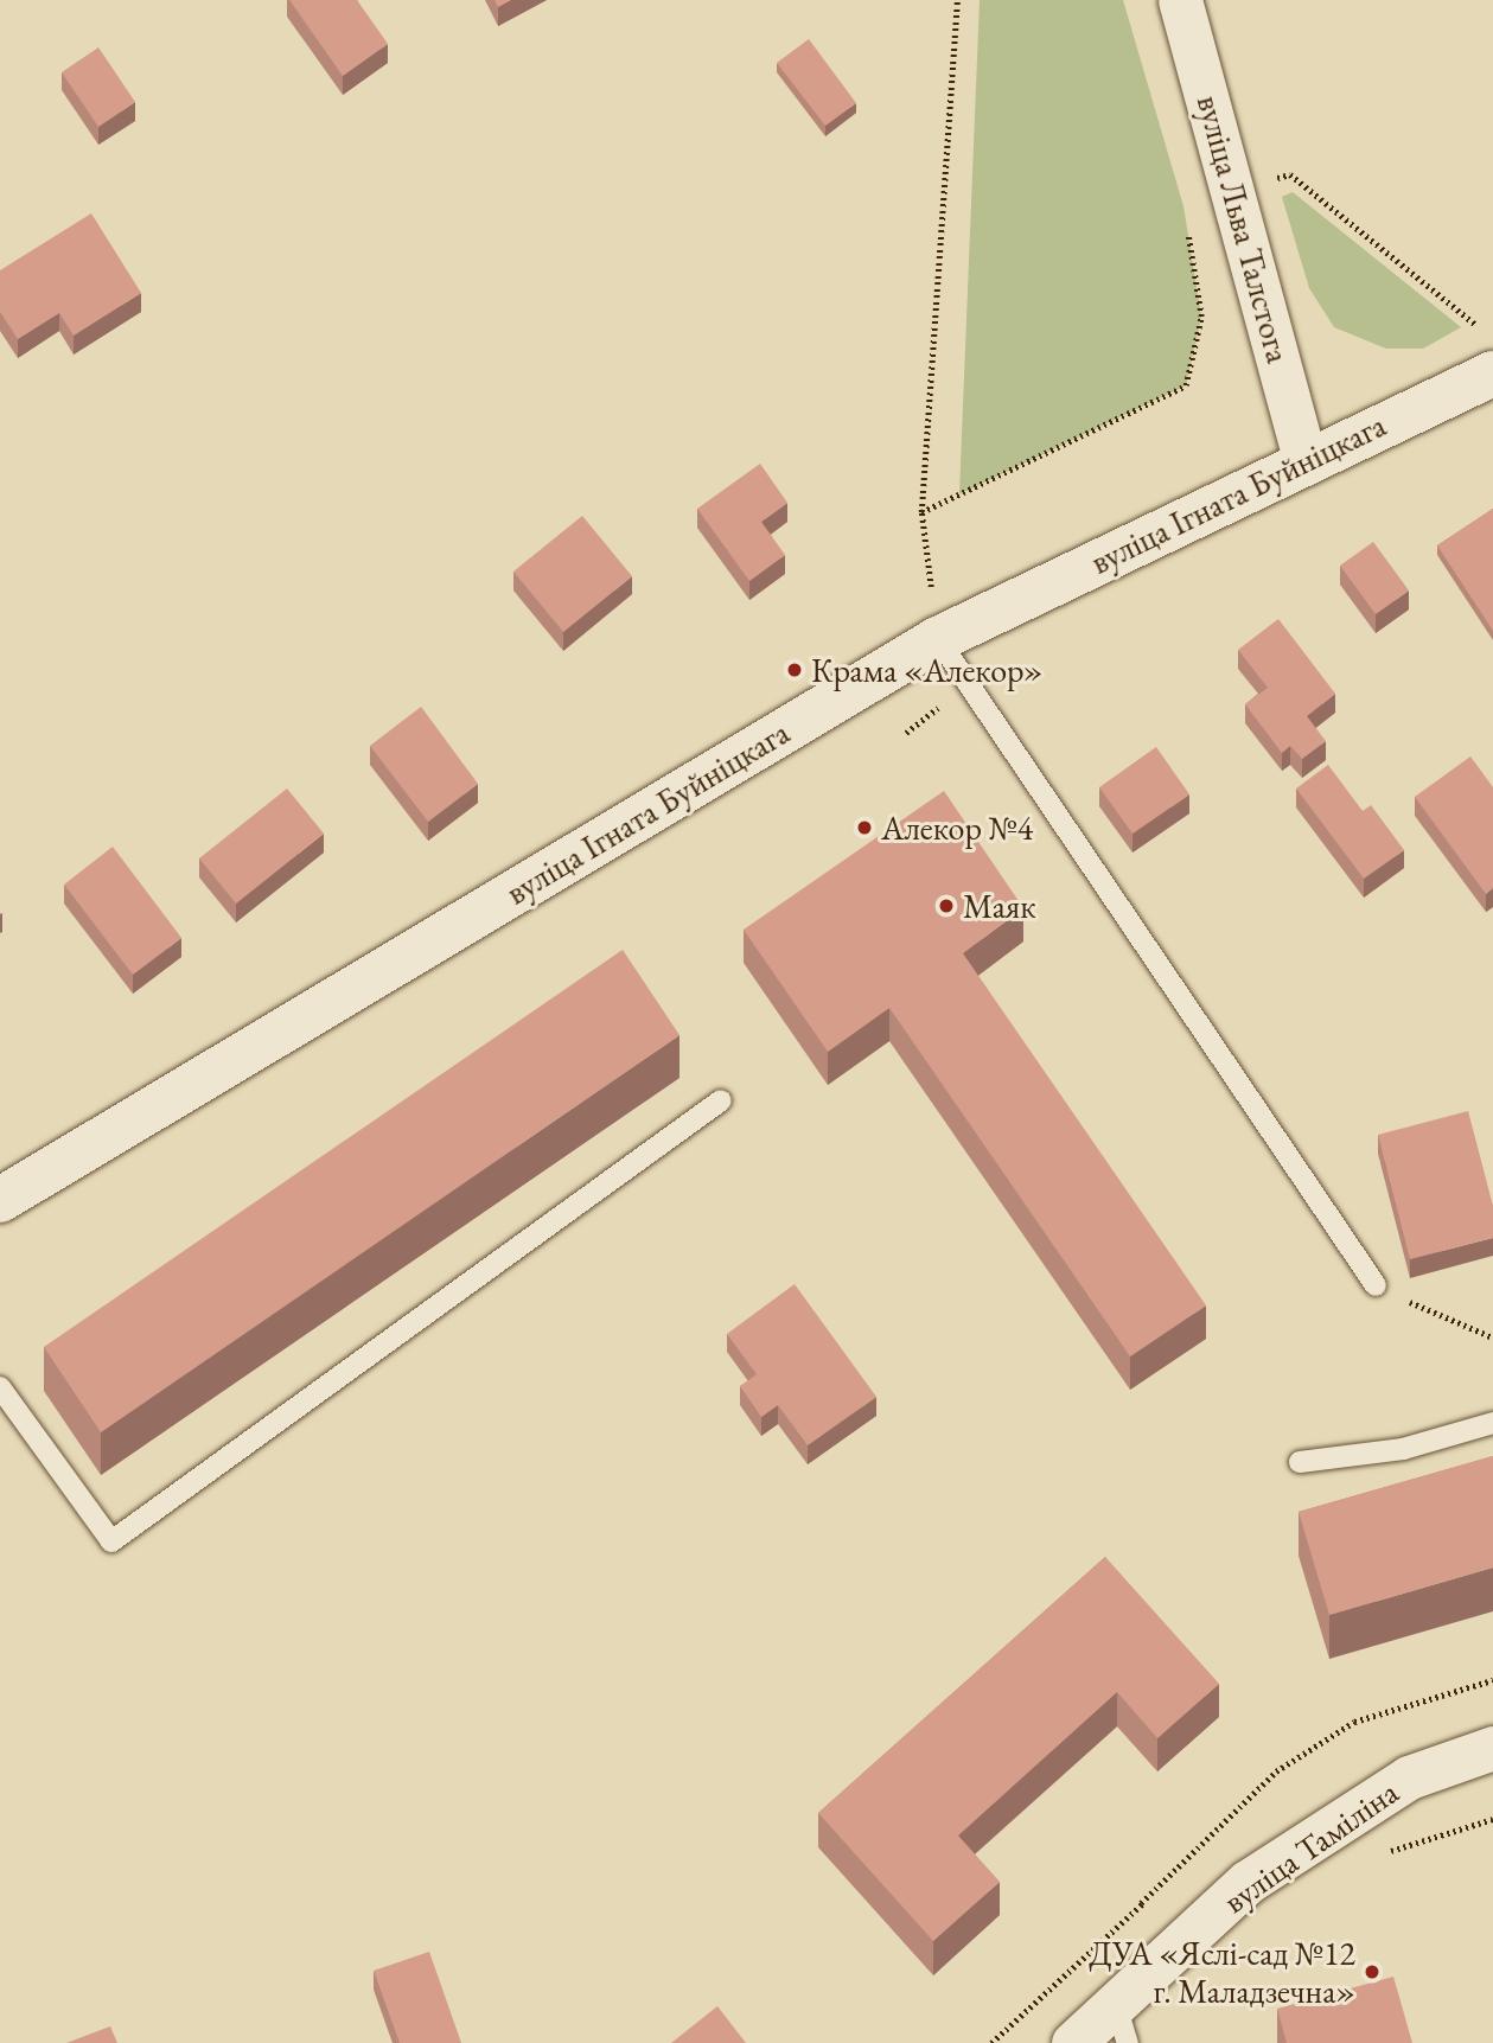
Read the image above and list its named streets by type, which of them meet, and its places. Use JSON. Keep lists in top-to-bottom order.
{
  "streets": {
    "street": ["вуліца Льва Талстога", "вуліца Ігната Буйніцкага", "вуліца Таміліна"]
  },
  "crossings": [
    ["вуліца Льва Талстога", "вуліца Ігната Буйніцкага"]
  ],
  "places": [
    "Крама «Алекор»",
    "Алекор №4",
    "Маяк",
    "ДУА «Яслі-сад №12 г. Маладзечна»"
  ]
}
